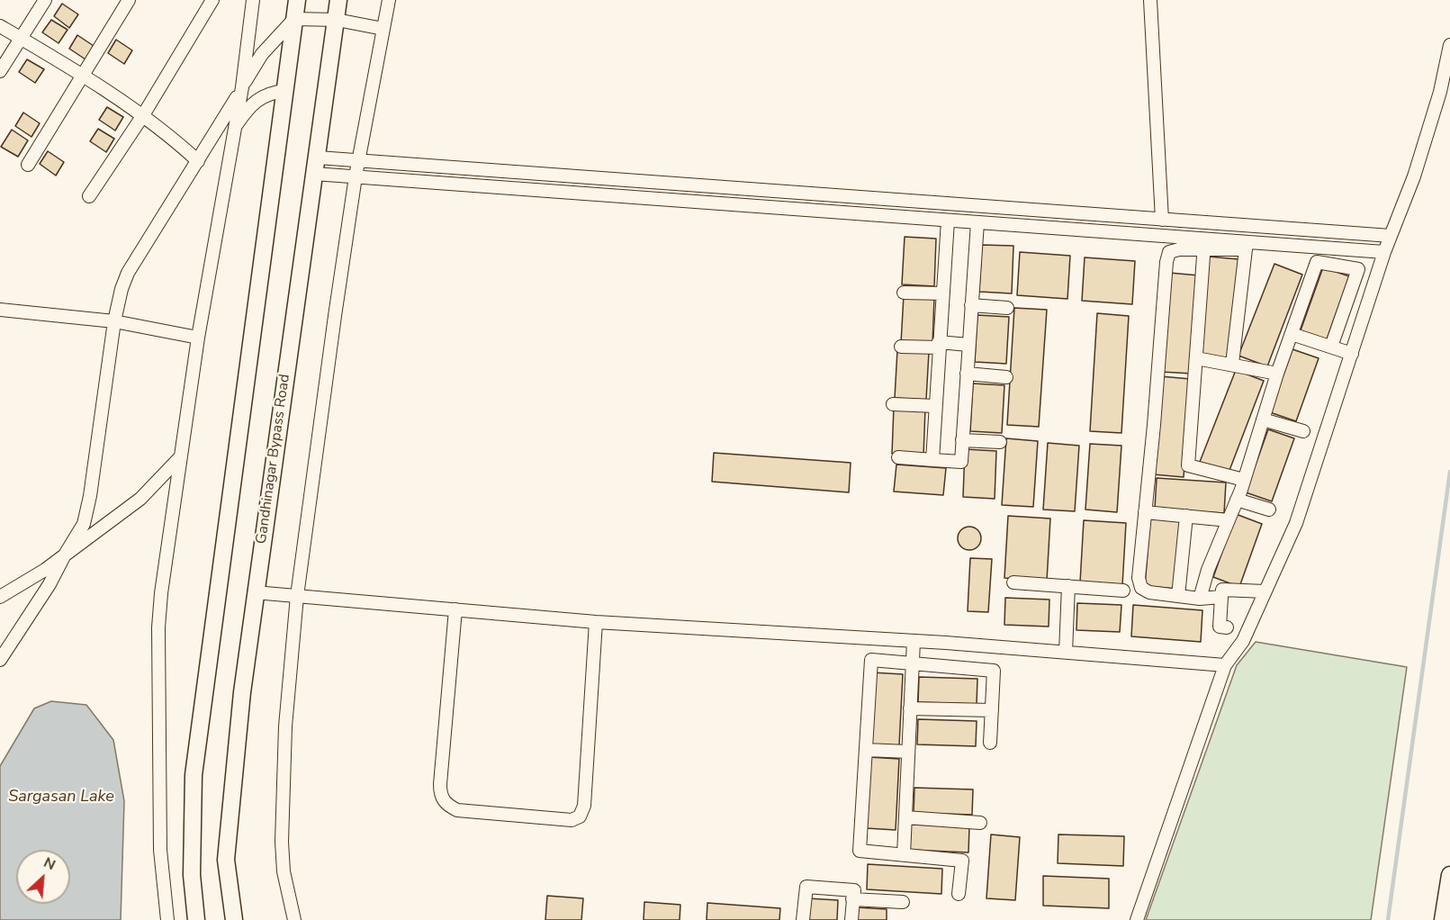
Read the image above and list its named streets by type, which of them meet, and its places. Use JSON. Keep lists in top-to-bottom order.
{
  "streets": {
    "main road": ["Gandhinagar Bypass Road"]
  },
  "water": ["Sargasan Lake"],
  "north": "top right"
}
